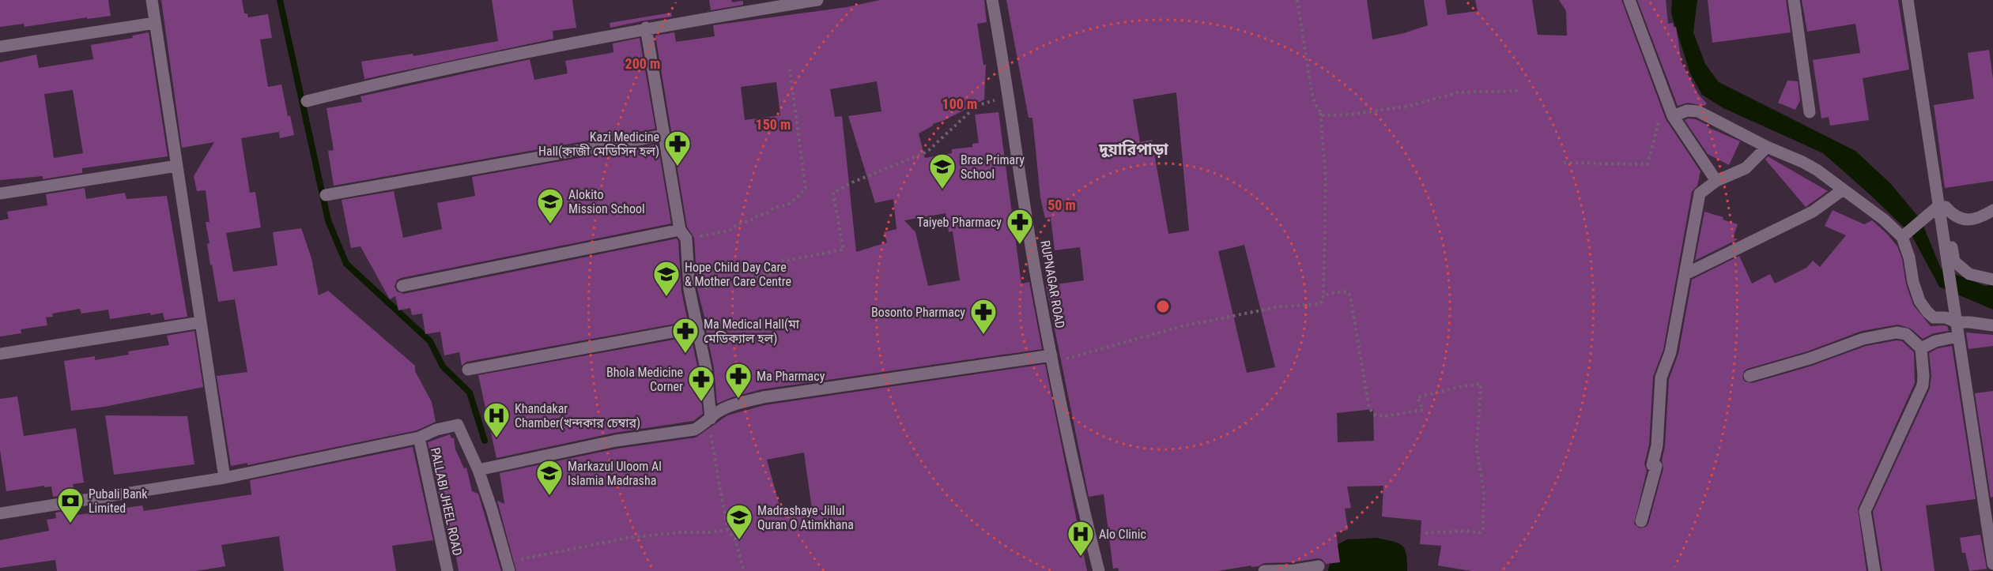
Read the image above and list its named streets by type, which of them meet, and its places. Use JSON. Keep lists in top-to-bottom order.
{
  "streets": {
    "street": ["RUPNAGAR ROAD", "PALLABI JHEEL ROAD"]
  },
  "districts": ["দুয়ারিপাড়া"],
  "places": {
    "pharmacy": [
      "Kazi Medicine Hall(কাজী মেডিসিন হল)",
      "Taiyeb Pharmacy",
      "Bosonto Pharmacy",
      "Ma Medical Hall(মা মেডিক্যাল হল)",
      "Ma Pharmacy",
      "Bhola Medicine Corner"
    ],
    "school or university": [
      "Brac Primary School",
      "Alokito Mission School",
      "Hope Child Day Care & Mother Care Centre",
      "Markazul Uloom Al Islamia Madrasha",
      "Madrashaye Jillul Quran O Atimkhana"
    ],
    "hospital": ["Khandakar Chamber(খন্দকার চেম্বার)", "Alo Clinic"],
    "bank": ["Pubali Bank Limited"]
  },
  "rings": [
    "200 m",
    "100 m",
    "150 m",
    "50 m"
  ]
}
